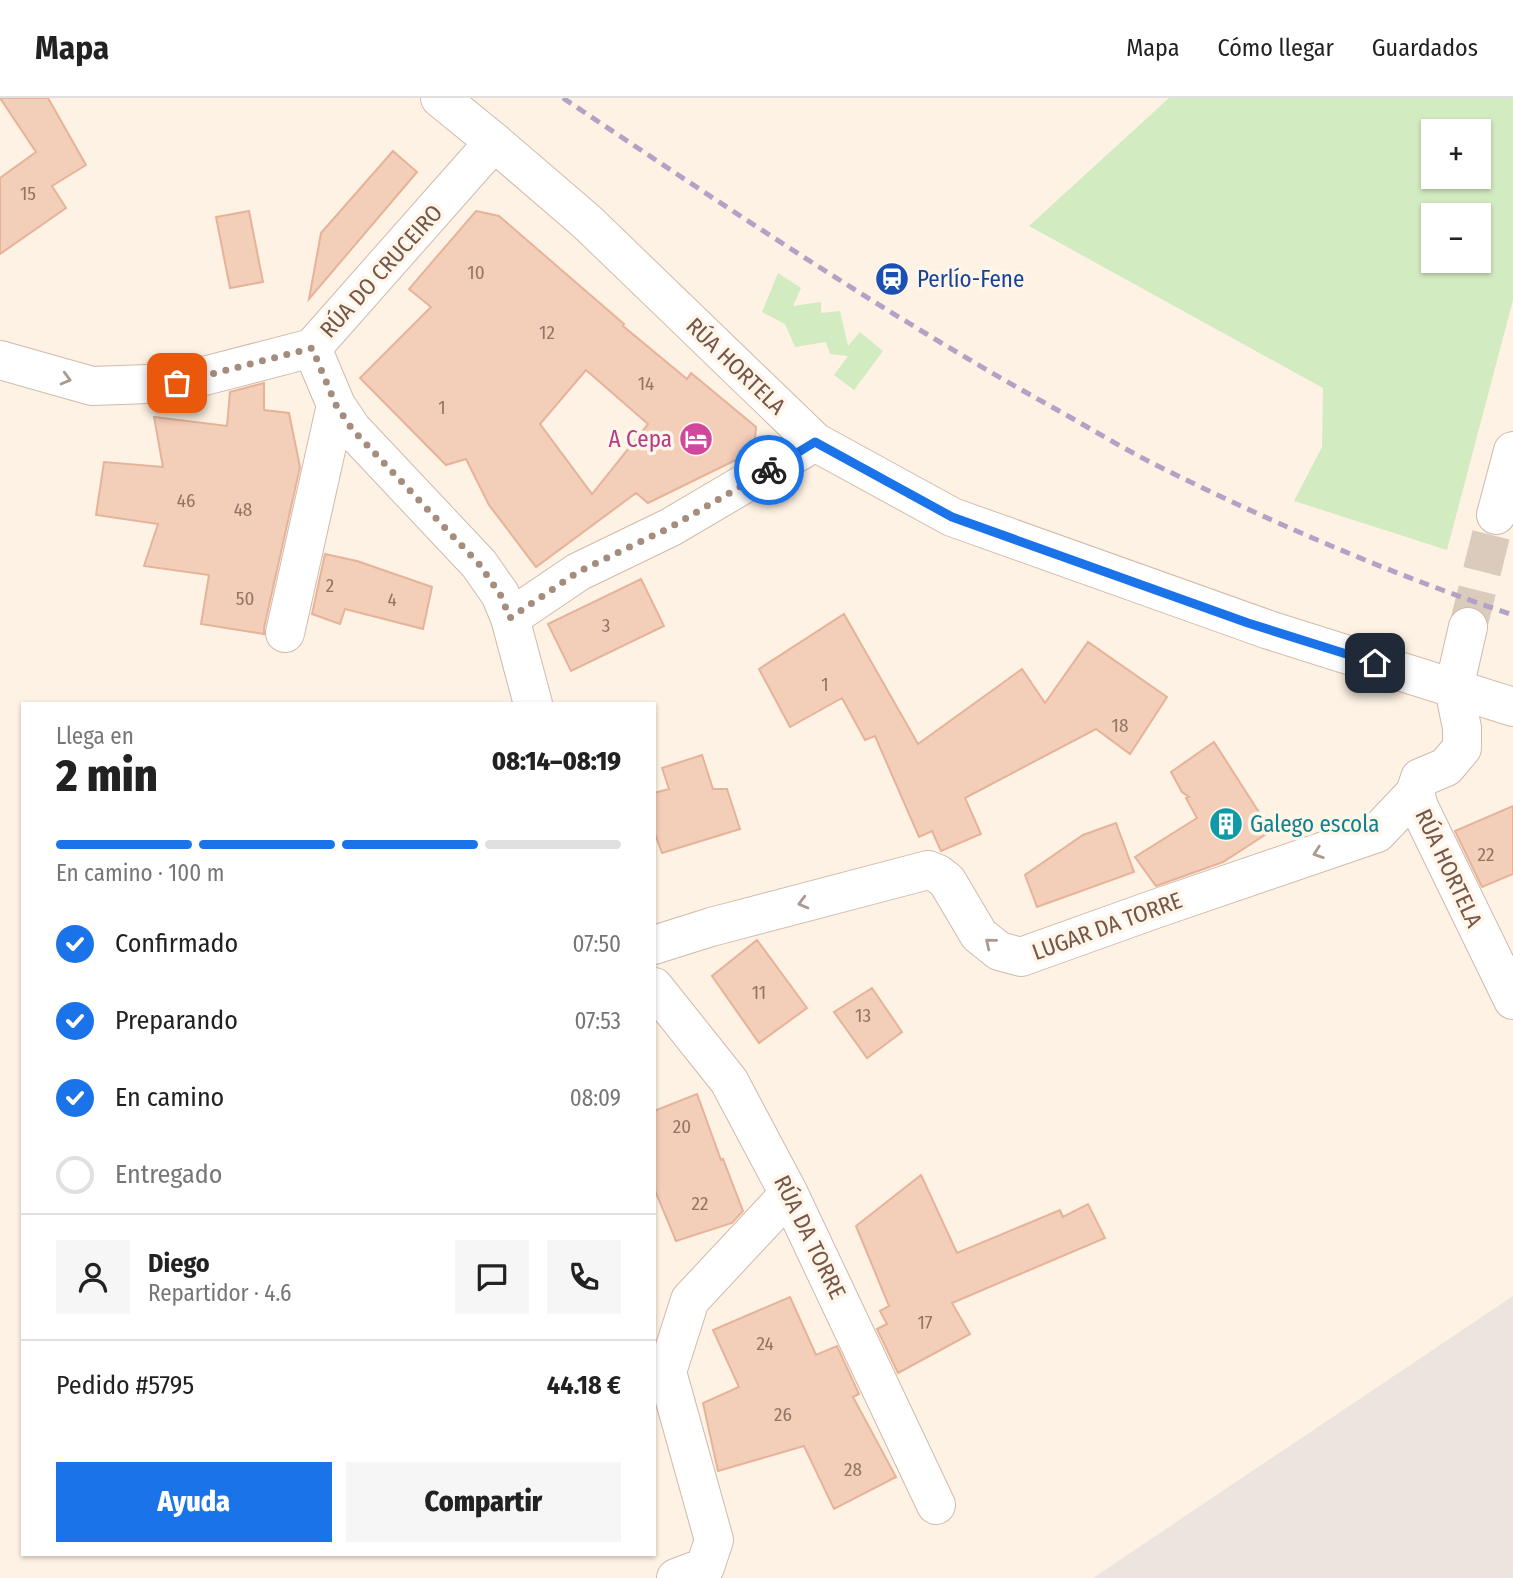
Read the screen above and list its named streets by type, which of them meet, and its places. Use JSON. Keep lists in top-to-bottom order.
{
  "streets": {
    "street": [
      "RÚA DO CRUCEIRO",
      "RÚA HORTELA",
      "LUGAR DA TORRE",
      "RÚA DA TORRE"
    ]
  },
  "crossings": [
    ["RÚA DO CRUCEIRO", "RÚA HORTELA"],
    ["RÚA HORTELA", "LUGAR DA TORRE"]
  ],
  "one_way": ["RÚA DO CRUCEIRO", "LUGAR DA TORRE"],
  "places": {
    "station": ["Perlío-Fene"],
    "hotel": ["A Cepa"],
    "building": ["Galego escola"]
  },
  "house_numbers": [
    "15",
    "10",
    "12",
    "14",
    "1",
    "46",
    "48",
    "2",
    "50",
    "4",
    "3",
    "1",
    "18",
    "22",
    "11",
    "13",
    "20",
    "22",
    "17",
    "24",
    "26",
    "28"
  ],
  "page": {
    "header": "Mapa",
    "nav": ["Mapa", "Cómo llegar", "Guardados"],
    "map_buttons": ["+", "−"],
    "heading": ["2 min", "Llega en", "08:14–08:19"],
    "panel": [
      "Diego",
      "Repartidor · 4.6",
      "Pedido #5795",
      "44.18 €"
    ],
    "bar": "En camino · 100 m",
    "list": [
      ["Confirmado", "07:50"],
      ["Preparando", "07:53"],
      ["En camino", "08:09"],
      "Entregado"
    ],
    "buttons": ["Ayuda", "Compartir"]
  }
}
